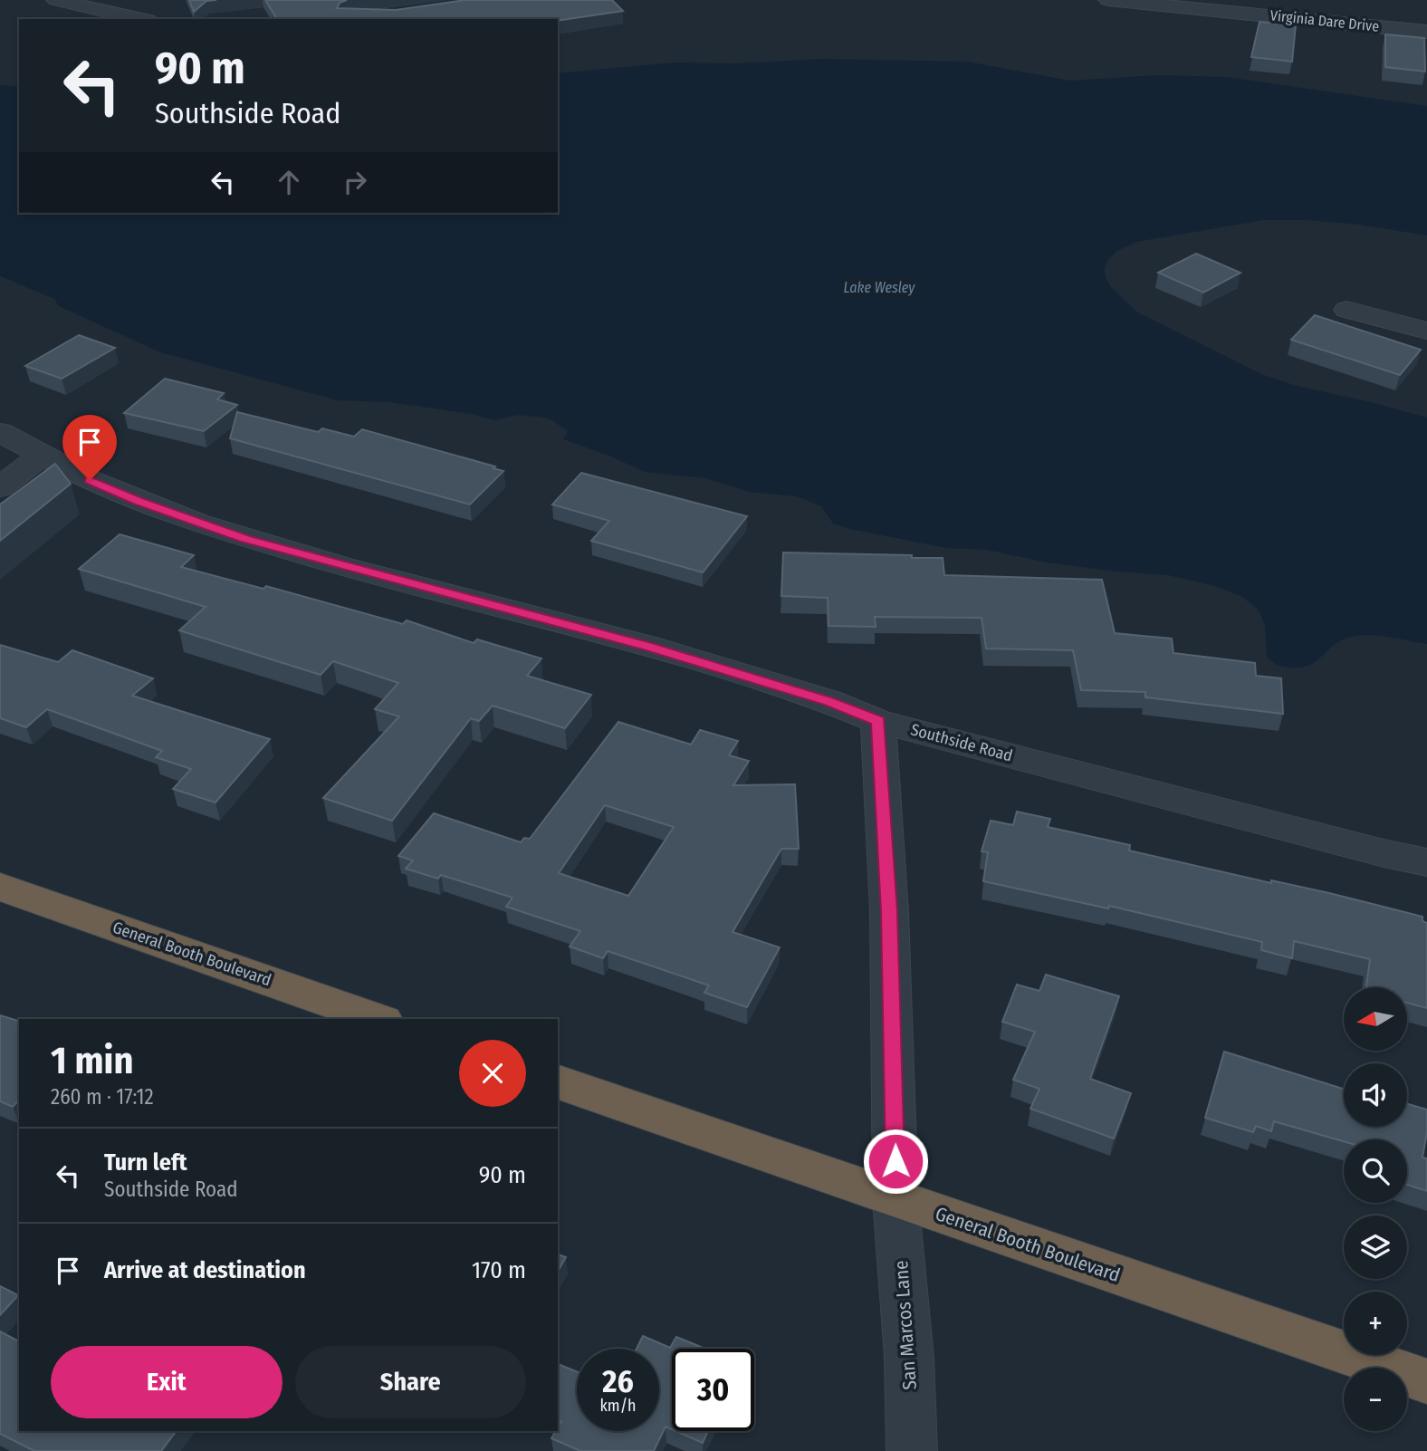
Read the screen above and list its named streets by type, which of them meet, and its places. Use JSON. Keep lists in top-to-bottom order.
{
  "streets": {
    "highway": ["General Booth Boulevard"],
    "street": ["Virginia Dare Drive", "Southside Road", "San Marcos Lane"]
  },
  "crossings": [
    ["Southside Road", "San Marcos Lane"],
    ["General Booth Boulevard", "San Marcos Lane"]
  ],
  "water": ["Lake Wesley"],
  "north": "left",
  "page": {
    "turn": ["90 m", "Southside Road"],
    "map_buttons": ["+", "−"],
    "heading": ["1 min", "260 m · 17:12"],
    "list": [
      {
        "name": "Turn left",
        "note": "Southside Road",
        "value": "90 m"
      },
      {
        "name": "Arrive at destination",
        "value": "170 m"
      }
    ],
    "buttons": ["Exit", "Share"],
    "speed": "26 km/h",
    "limit": "30"
  }
}
